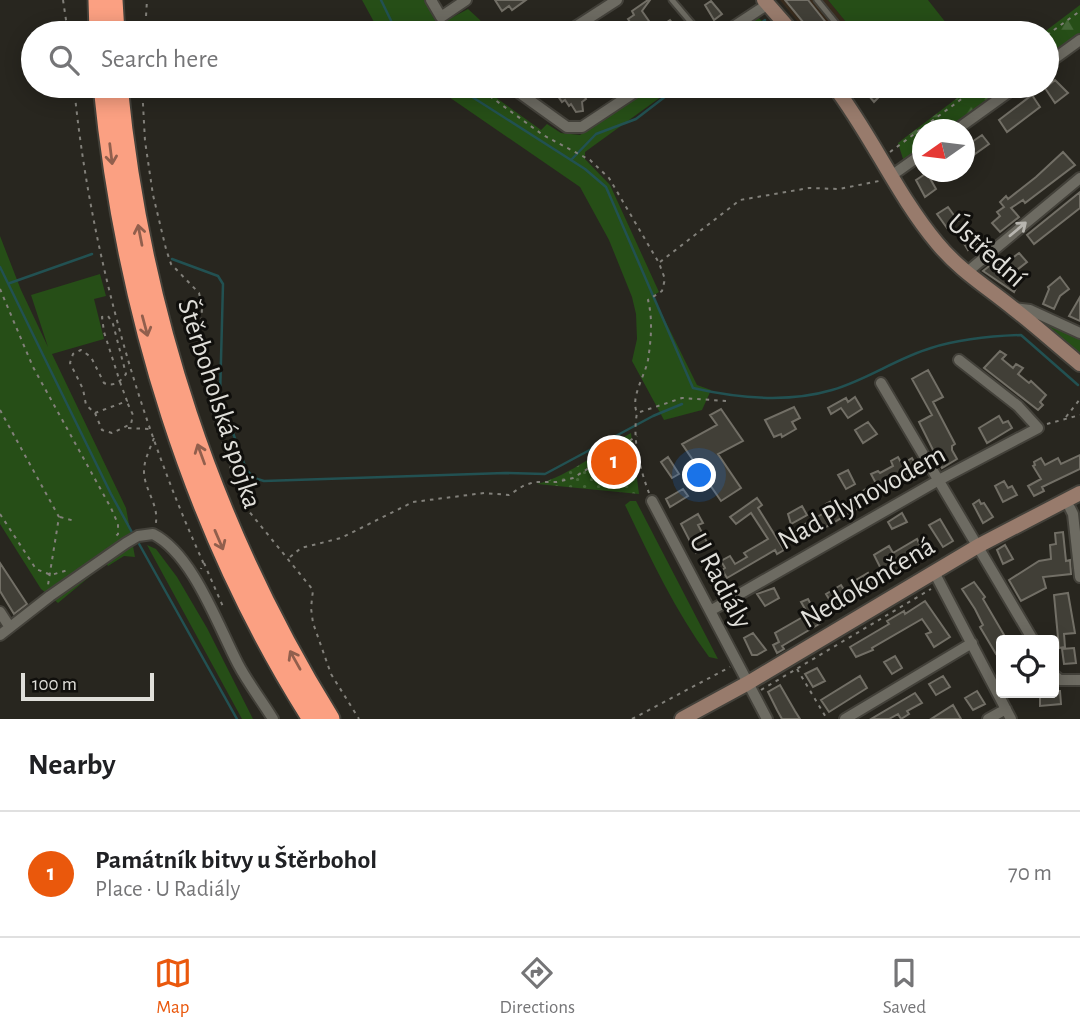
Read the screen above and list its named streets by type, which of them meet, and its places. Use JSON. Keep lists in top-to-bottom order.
{
  "streets": {
    "highway": ["Štěrboholská spojka"],
    "street": [
      "Ústřední",
      "Nad Plynovodem",
      "U Radiály",
      "Nedokončená"
    ]
  },
  "crossings": [
    ["Nad Plynovodem", "U Radiály"],
    ["U Radiály", "Nedokončená"]
  ],
  "scale_bar": "100 m",
  "north": "left",
  "page": {
    "search": "Search here",
    "pins": "1",
    "scale": "100 m",
    "heading": "Nearby",
    "list": [
      {
        "mark": "1",
        "name": "Památník bitvy u Štěrbohol",
        "note": "Place · U Radiály",
        "value": "70 m"
      }
    ],
    "nav": ["Map", "Directions", "Saved"]
  }
}
